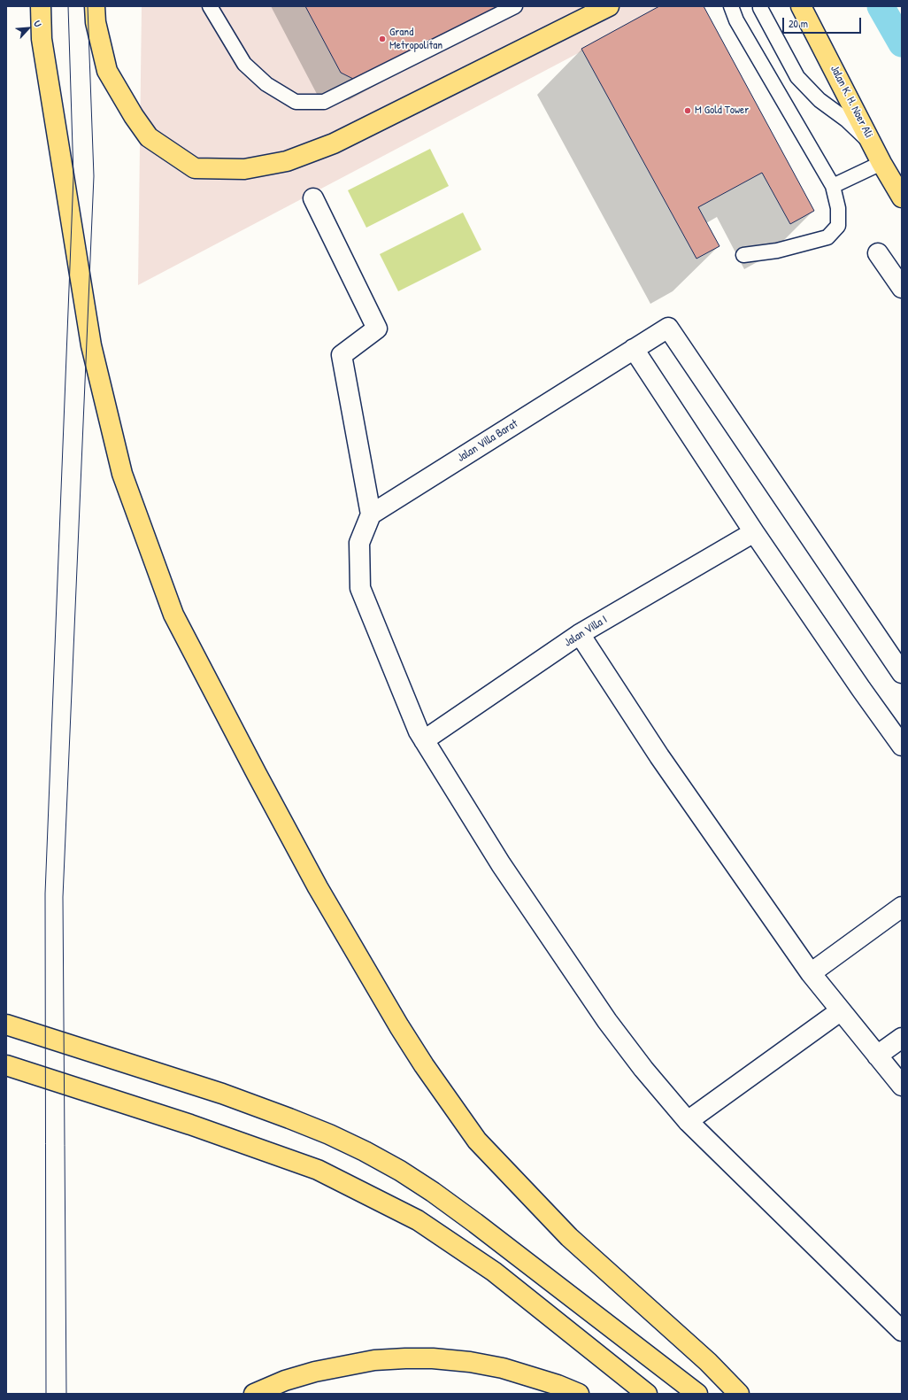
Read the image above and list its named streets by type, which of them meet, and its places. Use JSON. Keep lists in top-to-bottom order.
{
  "streets": {
    "main road": ["Jalan K. H. Noer Ali"],
    "street": ["Jalan Villa Barat", "Jalan Villa I"]
  },
  "places": ["Grand Metropolitan", "M Gold Tower"],
  "scale_bar": "20 m",
  "north": "top right"
}
